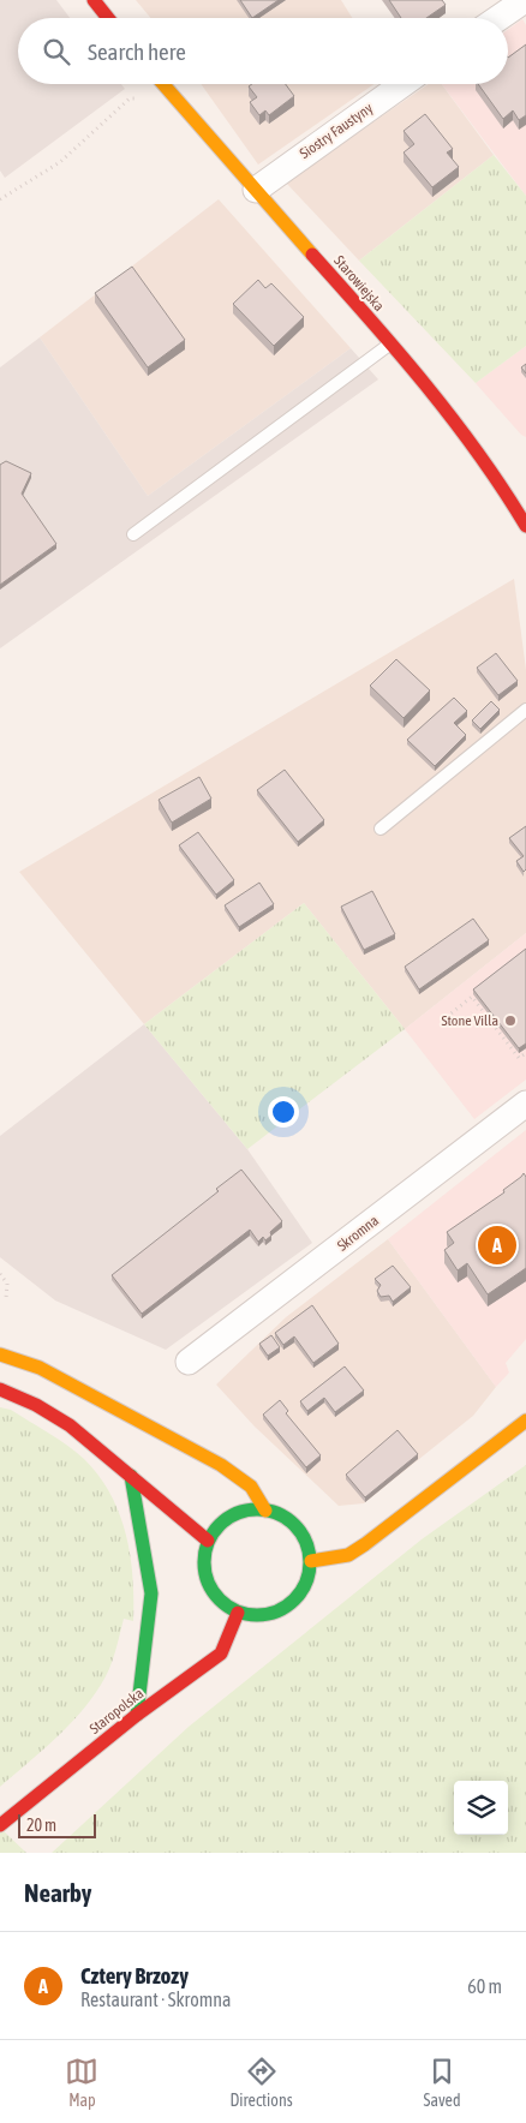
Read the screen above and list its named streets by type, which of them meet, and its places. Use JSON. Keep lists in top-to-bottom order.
{
  "streets": {
    "main road": ["Starowiejska", "Staropolska"],
    "street": ["Siostry Faustyny", "Skromna"]
  },
  "crossings": [
    ["Siostry Faustyny", "Starowiejska"]
  ],
  "places": ["Stone Villa"],
  "scale_bar": "20 m",
  "page": {
    "search": "Search here",
    "pins": "A",
    "scale": "20 m",
    "heading": "Nearby",
    "list": [
      {
        "mark": "A",
        "name": "Cztery Brzozy",
        "note": "Restaurant · Skromna",
        "value": "60 m"
      }
    ],
    "nav": ["Map", "Directions", "Saved"]
  }
}
